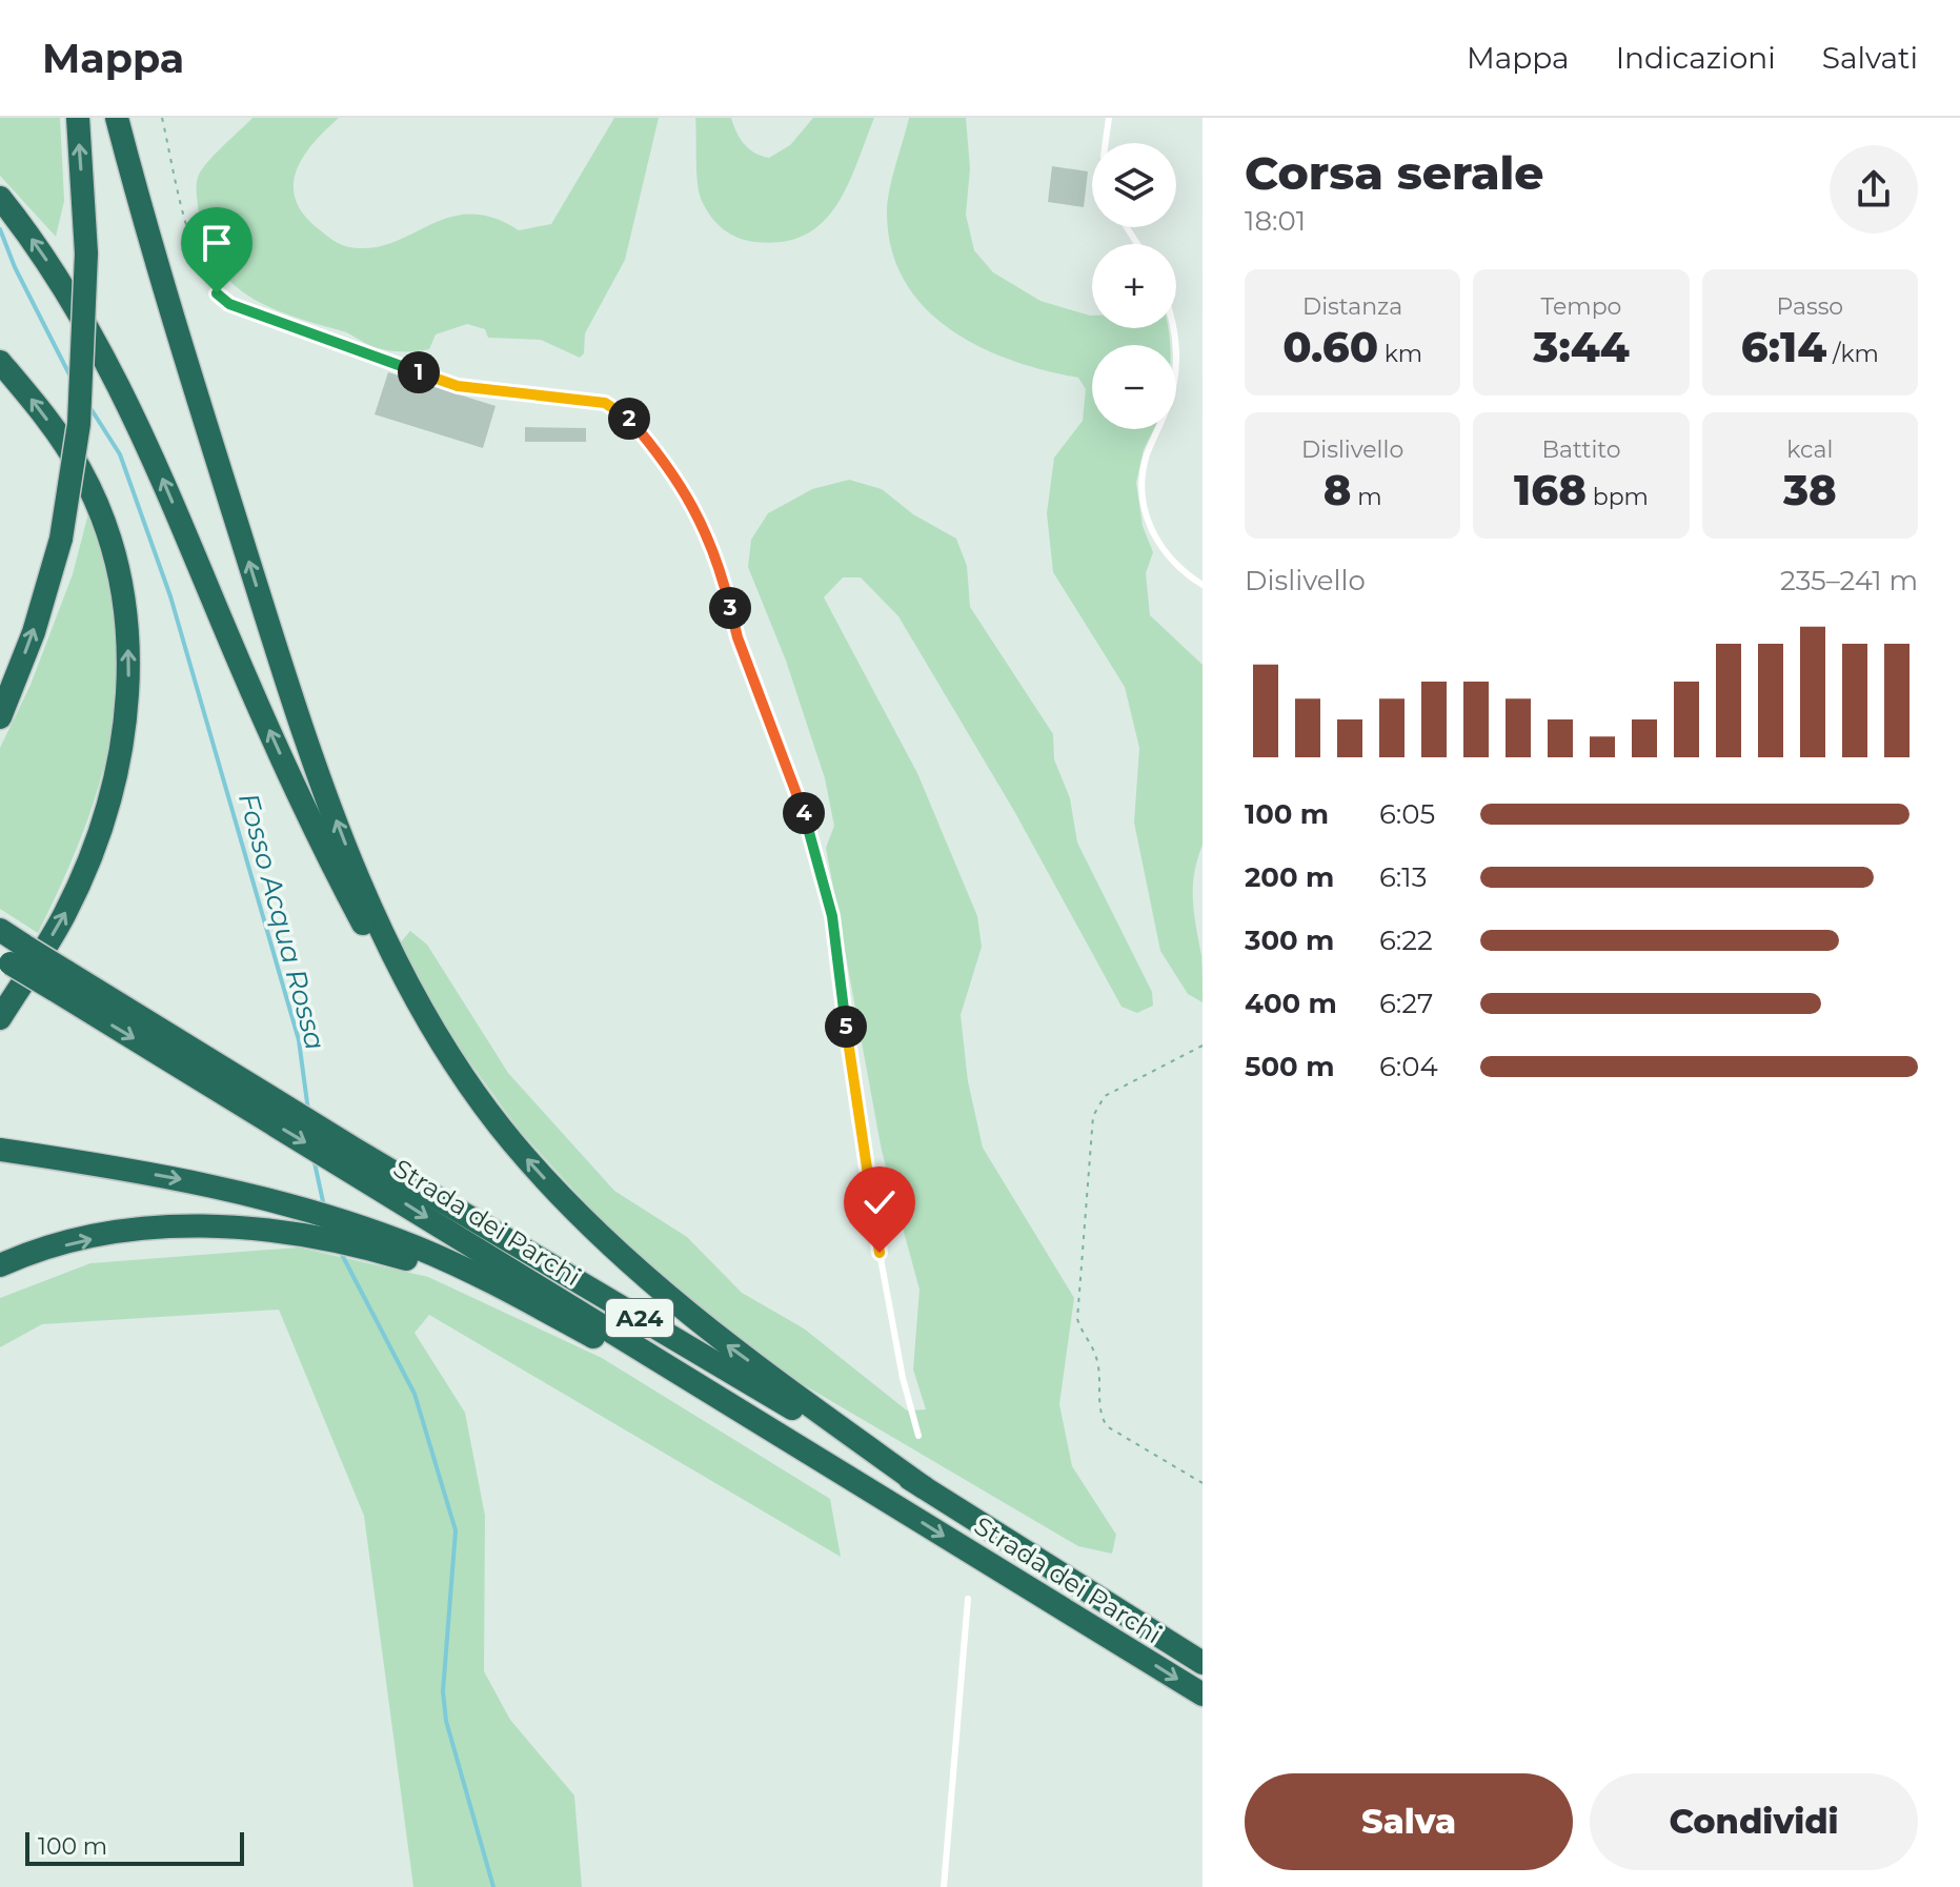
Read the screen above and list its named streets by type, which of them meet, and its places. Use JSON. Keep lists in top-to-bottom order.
{
  "streets": {
    "highway": ["Strada dei Parchi", "A24"]
  },
  "water": ["Fosso Acqua Rossa"],
  "scale_bar": "100 m",
  "page": {
    "header": "Mappa",
    "nav": ["Mappa", "Indicazioni", "Salvati"],
    "heading": ["Corsa serale", "18:01"],
    "map_buttons": ["+", "−"],
    "stats": [
      ["Distanza", "0.60 km"],
      ["Tempo", "3:44"],
      ["Passo", "6:14 /km"],
      ["Dislivello", "8 m"],
      ["Battito", "168 bpm"],
      ["kcal", "38"]
    ],
    "pins": [
      "1",
      "2",
      "3",
      "4",
      "5"
    ],
    "chart": ["Dislivello", "235–241 m"],
    "list": [
      {
        "name": "100 m",
        "note": "6:05"
      },
      {
        "name": "200 m",
        "note": "6:13"
      },
      {
        "name": "300 m",
        "note": "6:22"
      },
      {
        "name": "400 m",
        "note": "6:27"
      },
      {
        "name": "500 m",
        "note": "6:04"
      }
    ],
    "buttons": ["Salva", "Condividi"],
    "scale": "100 m"
  }
}
